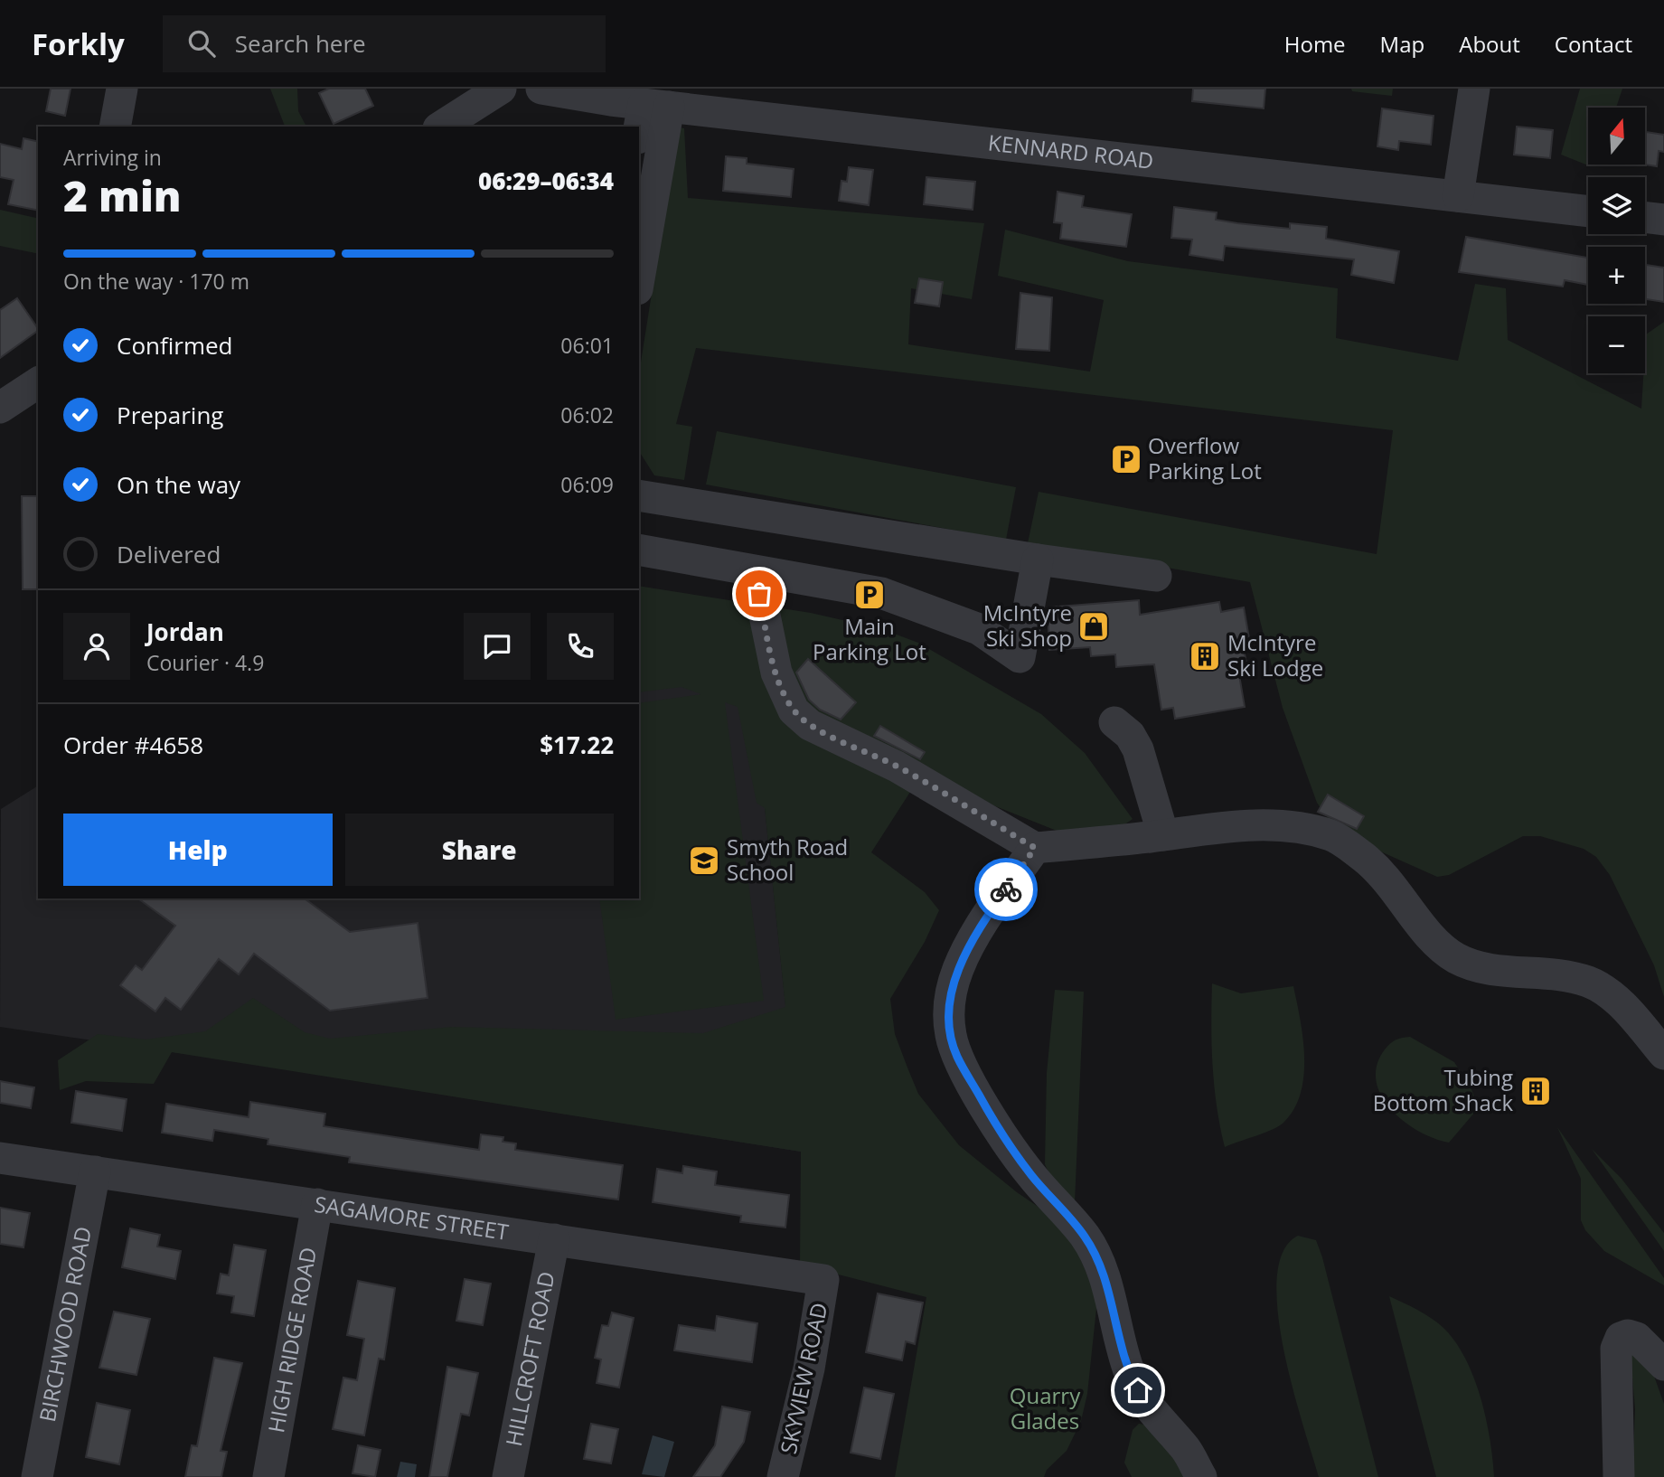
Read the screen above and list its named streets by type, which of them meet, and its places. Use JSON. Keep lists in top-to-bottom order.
{
  "streets": {
    "street": [
      "KENNARD ROAD",
      "SAGAMORE STREET",
      "BIRCHWOOD ROAD",
      "HIGH RIDGE ROAD",
      "HILLCROFT ROAD",
      "SKYVIEW ROAD"
    ]
  },
  "crossings": [
    ["SAGAMORE STREET", "BIRCHWOOD ROAD"],
    ["SAGAMORE STREET", "HIGH RIDGE ROAD"],
    ["SAGAMORE STREET", "HILLCROFT ROAD"],
    ["SAGAMORE STREET", "SKYVIEW ROAD"]
  ],
  "parks": ["Quarry Glades"],
  "places": {
    "parking": ["Overflow Parking Lot", "Main Parking Lot"],
    "shop": ["McIntyre Ski Shop"],
    "building": ["McIntyre Ski Lodge", "Tubing Bottom Shack"],
    "school or university": ["Smyth Road School"]
  },
  "north": "top",
  "page": {
    "header": "Forkly",
    "search": "Search here",
    "nav": [
      "Home",
      "Map",
      "About",
      "Contact"
    ],
    "map_buttons": ["+", "−"],
    "heading": ["2 min", "Arriving in", "06:29–06:34"],
    "panel": [
      "Jordan",
      "Courier · 4.9",
      "Order #4658",
      "$17.22"
    ],
    "bar": "On the way · 170 m",
    "list": [
      ["Confirmed", "06:01"],
      ["Preparing", "06:02"],
      ["On the way", "06:09"],
      "Delivered"
    ],
    "buttons": ["Help", "Share"]
  }
}
